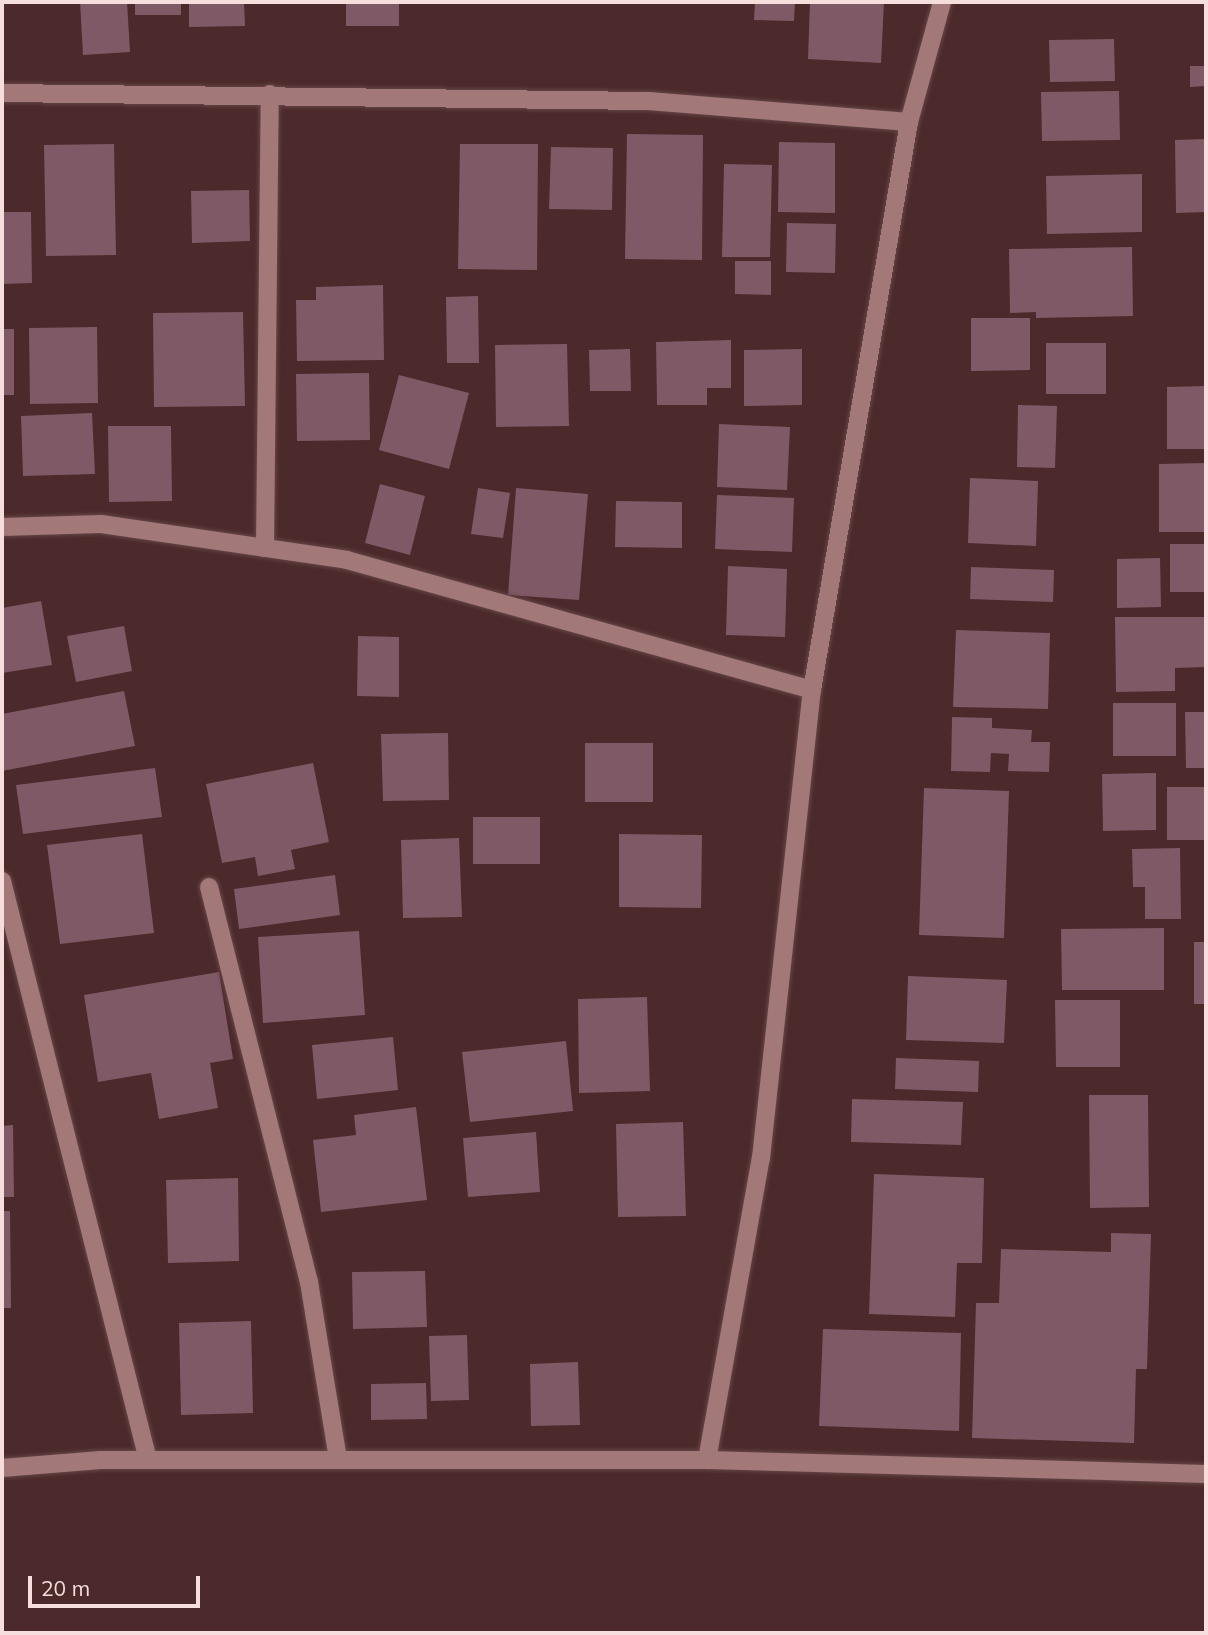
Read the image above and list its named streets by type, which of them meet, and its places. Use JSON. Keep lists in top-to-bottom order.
{
  "scale_bar": "20 m"
}
